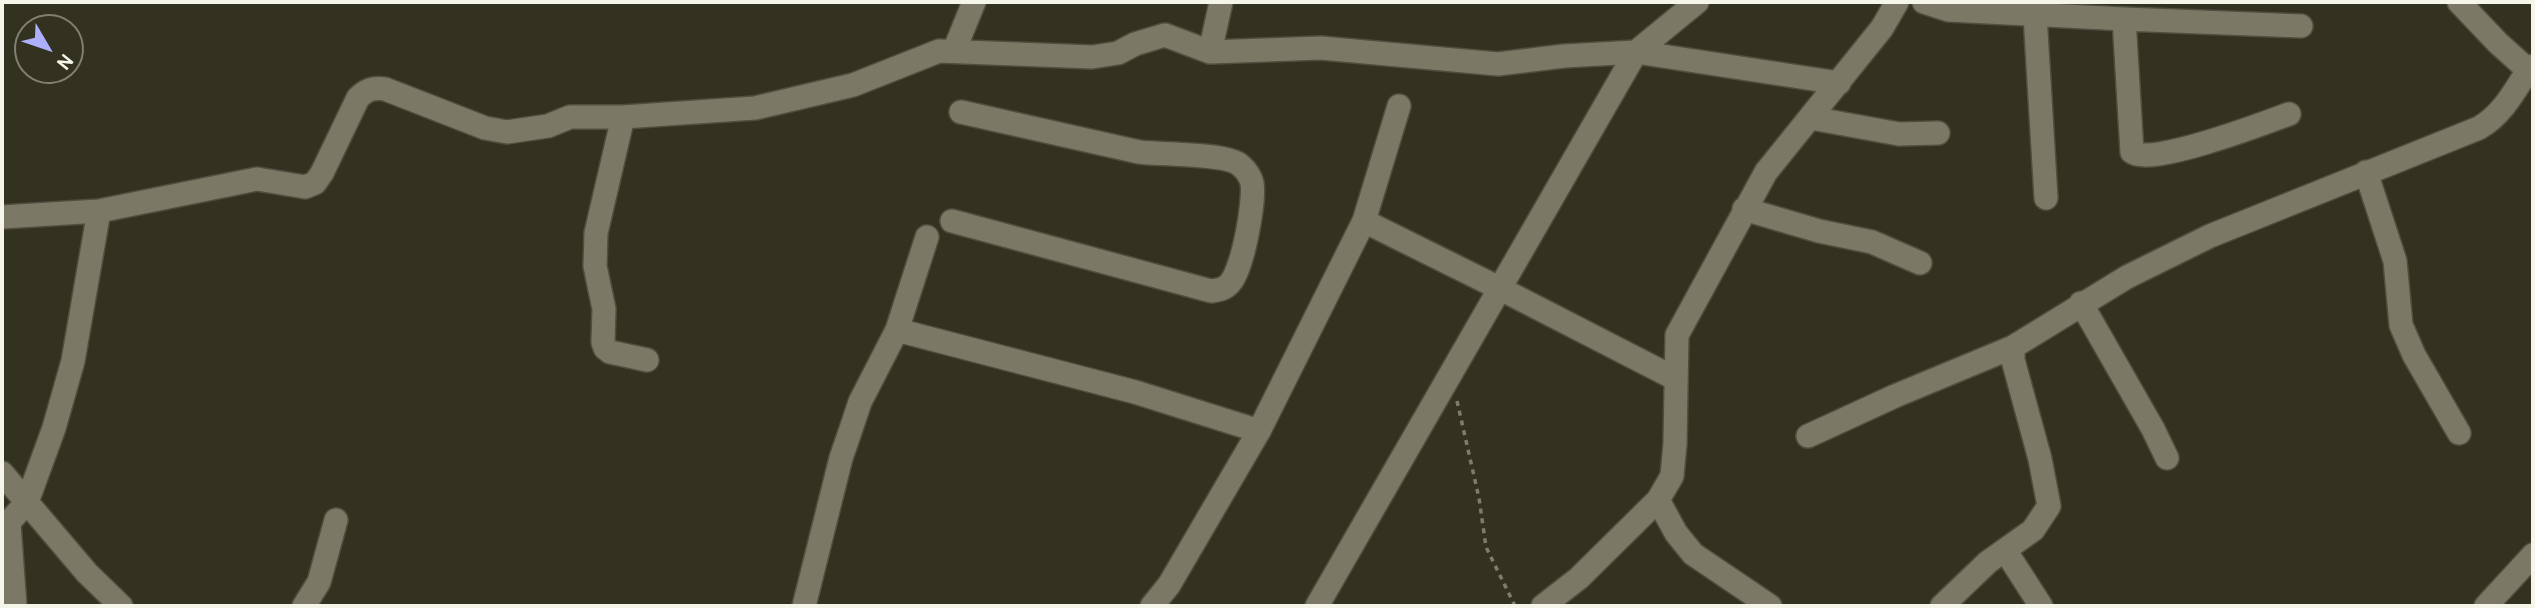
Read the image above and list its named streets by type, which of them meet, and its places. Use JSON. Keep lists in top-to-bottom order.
{
  "north": "bottom right"
}
